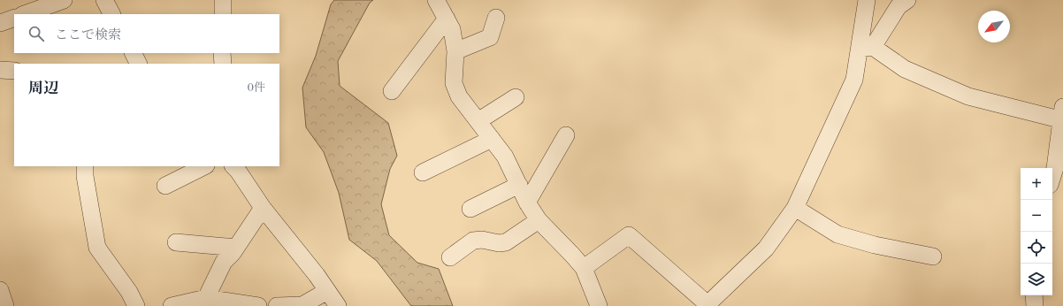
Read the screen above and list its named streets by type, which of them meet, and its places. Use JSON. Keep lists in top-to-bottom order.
{
  "north": "bottom left",
  "page": {
    "search": "ここで検索",
    "heading": ["周辺", "0件"],
    "map_buttons": ["+", "−"]
  }
}
